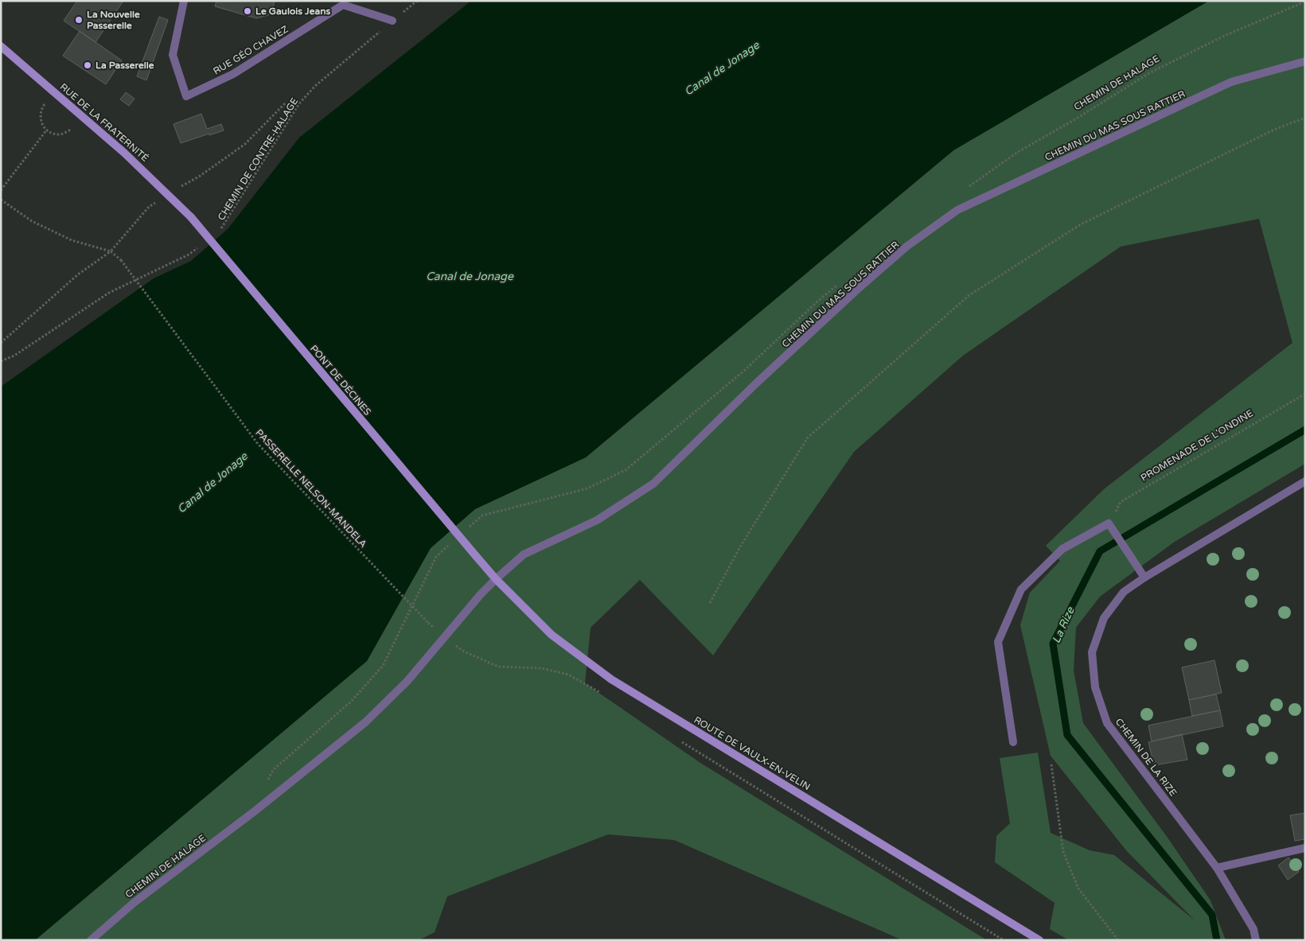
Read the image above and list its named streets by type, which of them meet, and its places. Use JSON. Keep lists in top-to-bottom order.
{
  "streets": {
    "street": [
      "RUE GÉO CHAVEZ",
      "CHEMIN DE HALAGE",
      "RUE DE LA FRATERNITÉ",
      "CHEMIN DU MAS SOUS RATTIER",
      "PONT DE DÉCINES",
      "ROUTE DE VAULX-EN-VELIN",
      "CHEMIN DE LA RIZE"
    ],
    "path": ["CHEMIN DE CONTRE-HALAGE", "PROMENADE DE L'ONDINE", "PASSERELLE NELSON-MANDELA"]
  },
  "crossings": [
    ["RUE GÉO CHAVEZ", "CHEMIN DE CONTRE-HALAGE"],
    ["CHEMIN DE HALAGE", "CHEMIN DU MAS SOUS RATTIER"],
    ["CHEMIN DE HALAGE", "PASSERELLE NELSON-MANDELA"],
    ["RUE DE LA FRATERNITÉ", "PONT DE DÉCINES"],
    ["CHEMIN DU MAS SOUS RATTIER", "PASSERELLE NELSON-MANDELA"],
    ["CHEMIN DU MAS SOUS RATTIER", "ROUTE DE VAULX-EN-VELIN"],
    ["PONT DE DÉCINES", "ROUTE DE VAULX-EN-VELIN"]
  ],
  "water": ["Canal de Jonage", "La Rize"],
  "places": ["Le Gaulois Jeans", "La Nouvelle Passerelle", "La Passerelle"]
}
